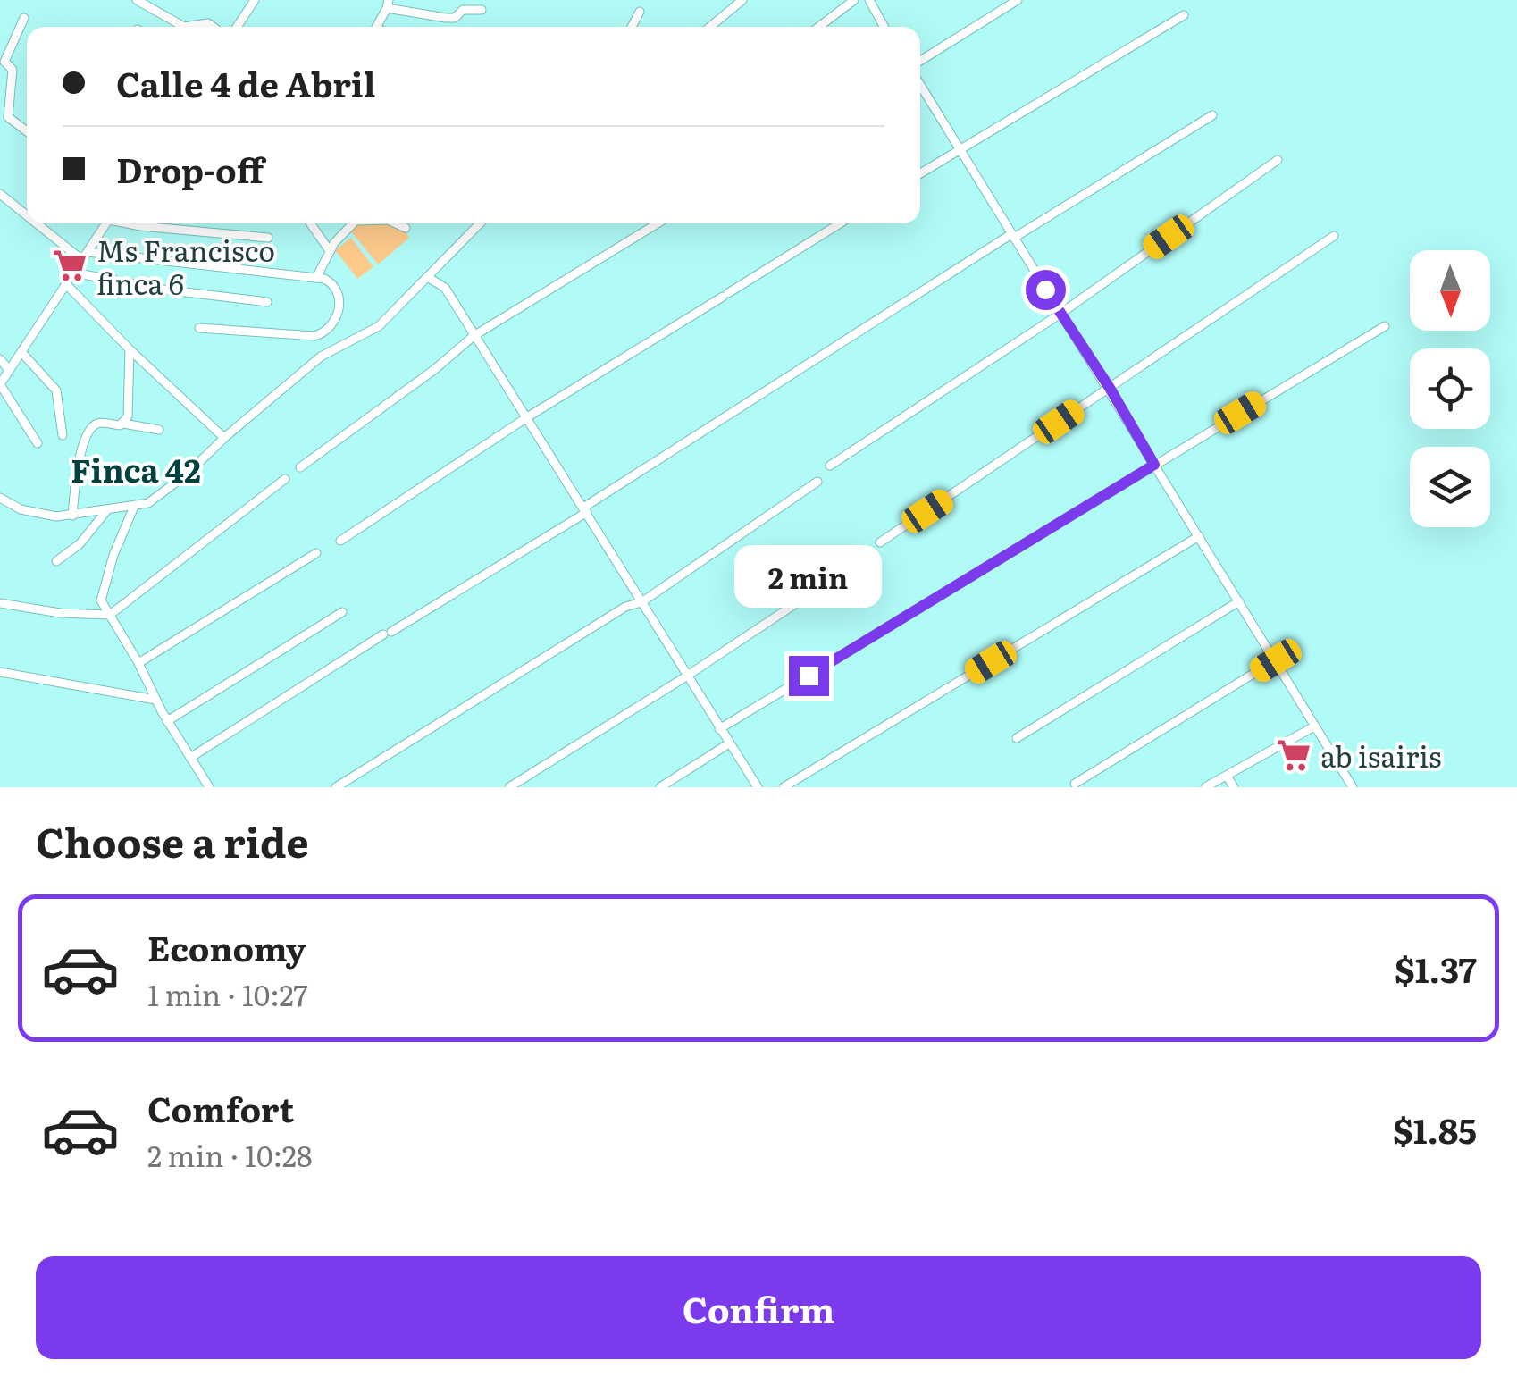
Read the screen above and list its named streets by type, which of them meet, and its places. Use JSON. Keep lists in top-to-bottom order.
{
  "districts": ["Finca 42"],
  "places": {
    "supermarket": ["Ms Francisco finca 6", "ab isairis"]
  },
  "north": "bottom",
  "page": {
    "banner": ["Calle 4 de Abril", "Drop-off"],
    "bubble": "2 min",
    "heading": "Choose a ride",
    "list": [
      {
        "name": "Economy",
        "note": "1 min · 10:27",
        "value": "$1.37"
      },
      {
        "name": "Comfort",
        "note": "2 min · 10:28",
        "value": "$1.85"
      }
    ],
    "buttons": "Confirm"
  }
}
